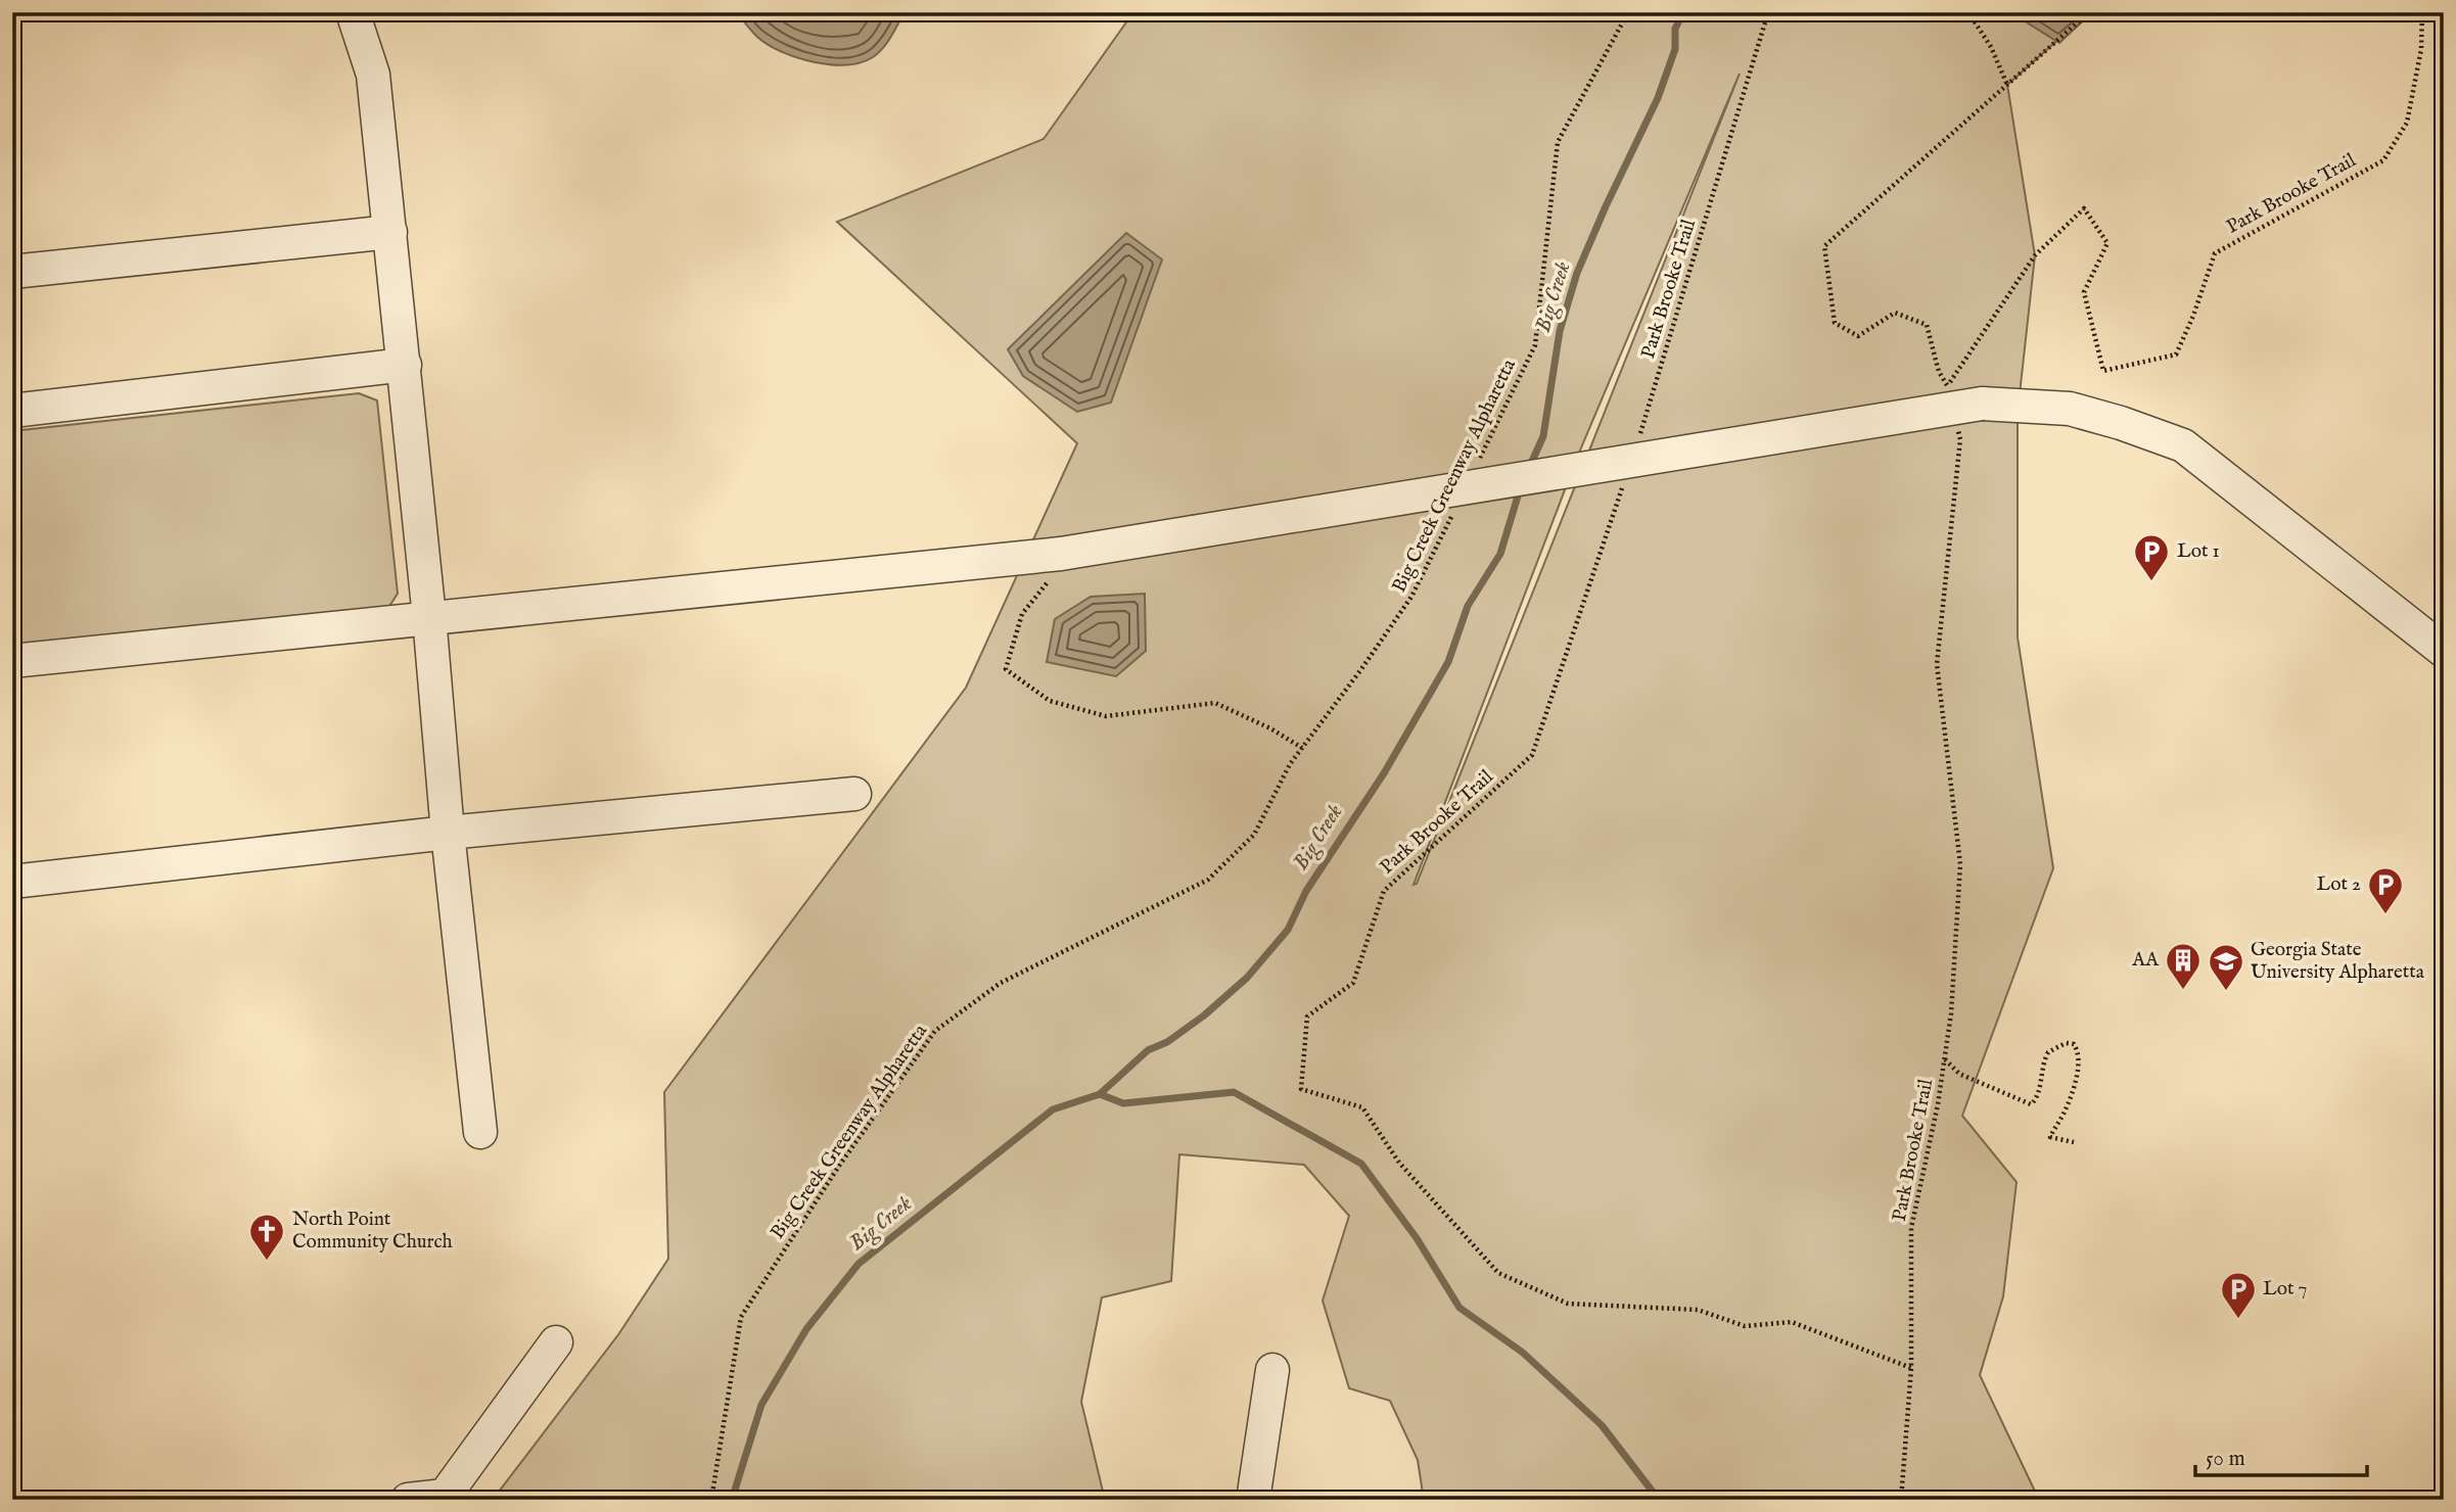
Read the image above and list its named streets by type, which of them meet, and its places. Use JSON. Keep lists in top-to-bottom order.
{
  "streets": {
    "path": ["Park Brooke Trail", "Big Creek Greenway Alpharetta"]
  },
  "water": ["Big Creek"],
  "places": {
    "parking": ["Lot 1", "Lot 2", "Lot 7"],
    "building": ["AA"],
    "school or university": ["Georgia State University Alpharetta"],
    "church": ["North Point Community Church"]
  },
  "scale_bar": "50 m"
}
